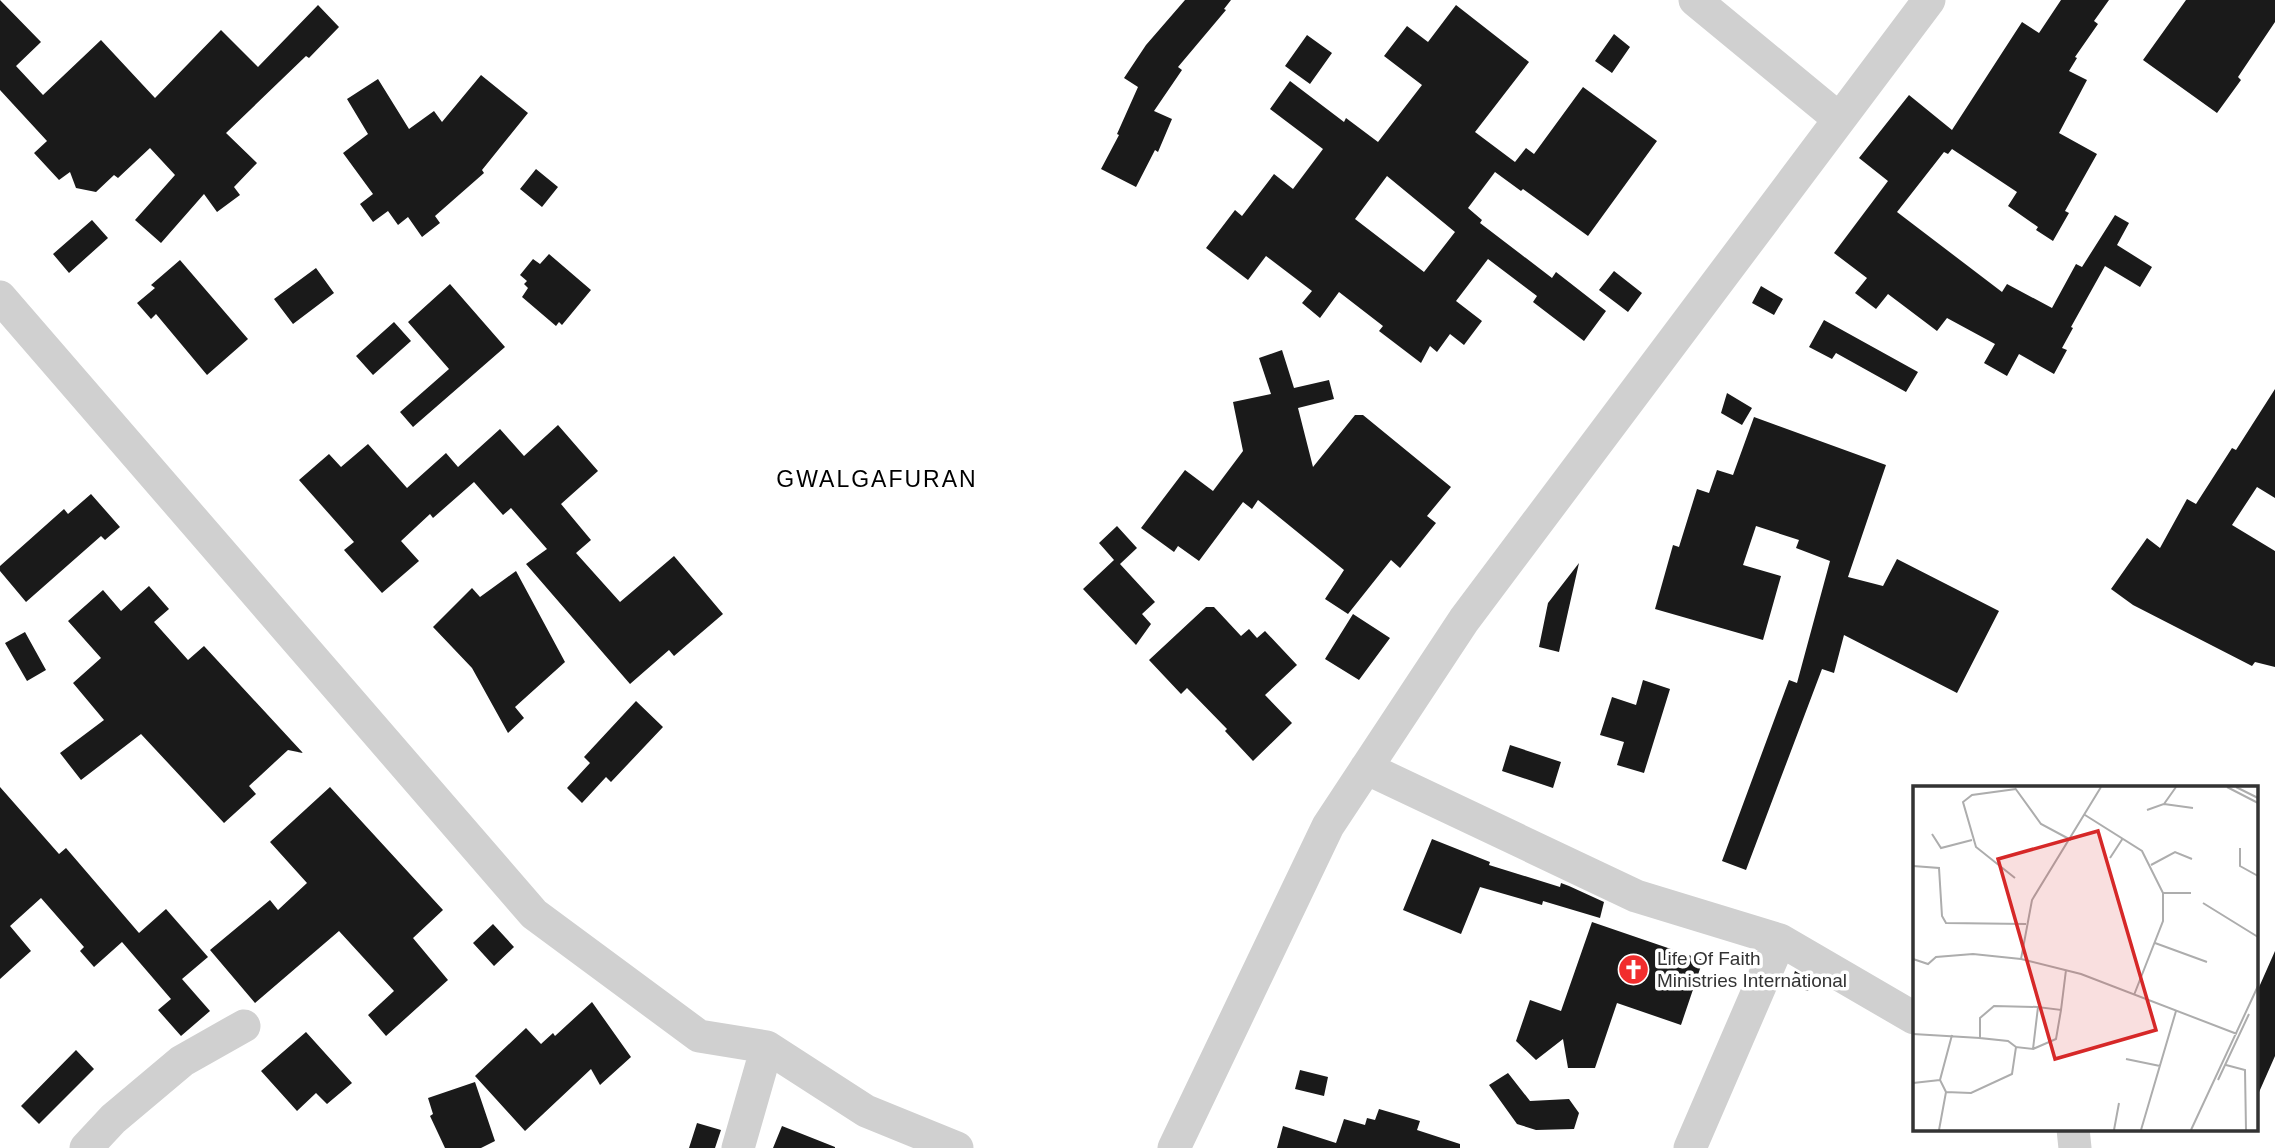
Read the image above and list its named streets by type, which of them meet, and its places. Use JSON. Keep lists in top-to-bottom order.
{
  "districts": ["GWALGAFURAN"],
  "places": {
    "church": ["Life Of Faith Ministries International"]
  }
}
